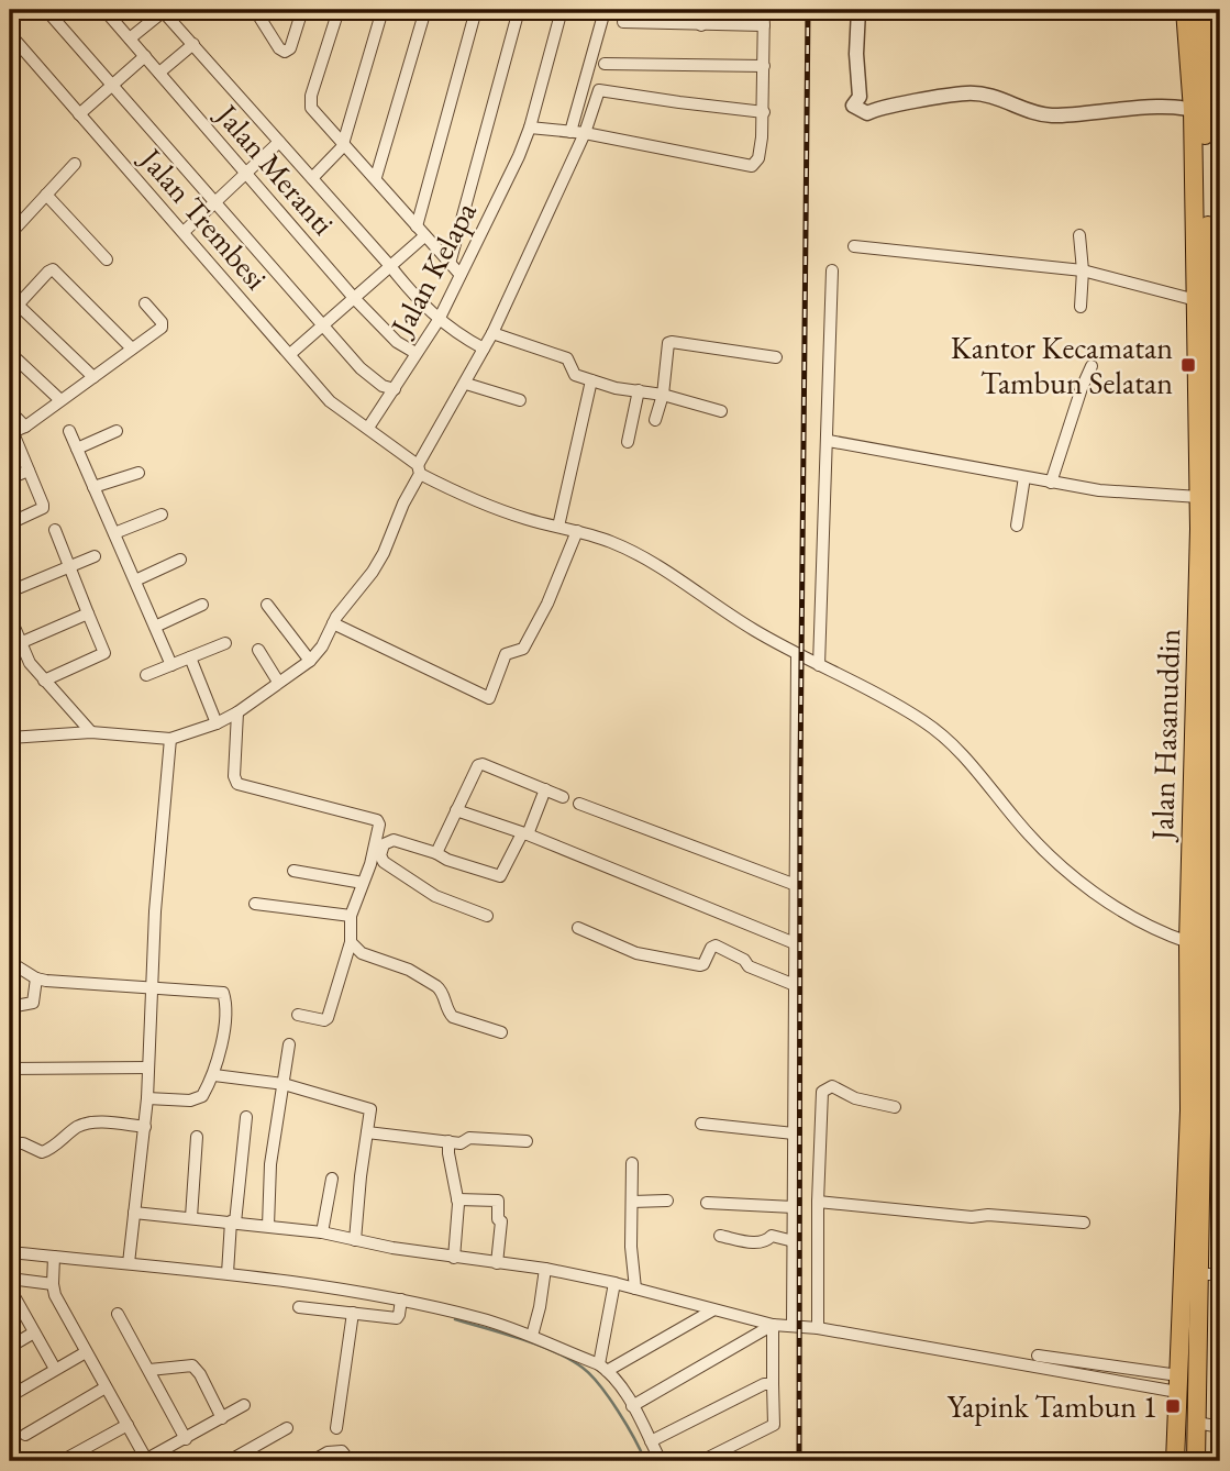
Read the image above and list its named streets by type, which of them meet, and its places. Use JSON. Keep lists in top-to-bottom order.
{
  "streets": {
    "highway": ["Jalan Hasanuddin"],
    "street": ["Jalan Meranti", "Jalan Trembesi", "Jalan Kelapa"]
  },
  "crossings": [
    ["Jalan Meranti", "Jalan Kelapa"],
    ["Jalan Trembesi", "Jalan Kelapa"],
    ["Jalan Trembesi", "Jalan Hasanuddin"]
  ],
  "places": {
    "transit": ["Kantor Kecamatan Tambun Selatan", "Yapink Tambun 1"]
  }
}
